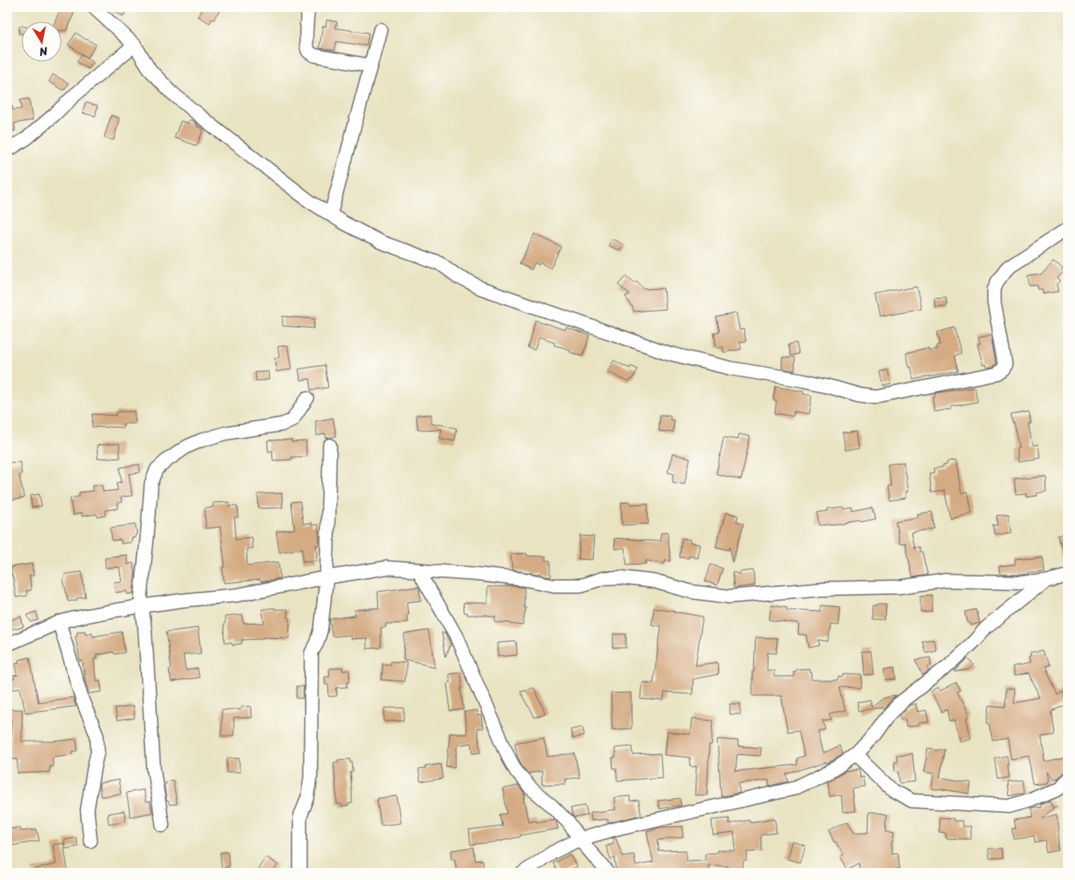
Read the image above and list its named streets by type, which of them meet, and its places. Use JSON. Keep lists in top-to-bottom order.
{
  "north": "bottom"
}
